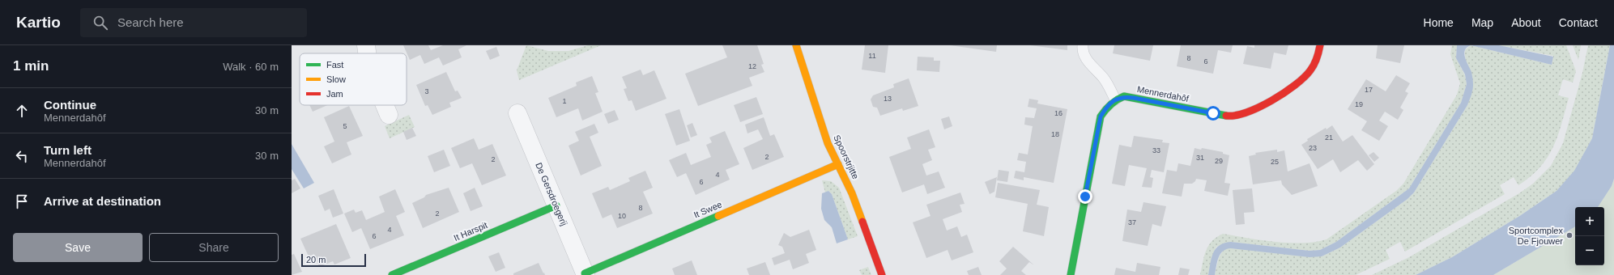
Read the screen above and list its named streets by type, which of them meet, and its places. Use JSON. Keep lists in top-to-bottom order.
{
  "streets": {
    "street": [
      "Mennerdahôf",
      "Spoorstrjitte",
      "De Gersdroegerij",
      "It Swee",
      "It Harspit"
    ]
  },
  "crossings": [
    ["Spoorstrjitte", "It Swee"],
    ["De Gersdroegerij", "It Swee"],
    ["De Gersdroegerij", "It Harspit"]
  ],
  "places": ["Sportcomplex De Fjouwer"],
  "house_numbers": [
    "11",
    "8",
    "6",
    "12",
    "17",
    "3",
    "13",
    "1",
    "19",
    "16",
    "5",
    "18",
    "21",
    "23",
    "33",
    "2",
    "31",
    "2",
    "29",
    "25",
    "4",
    "6",
    "8",
    "2",
    "10",
    "37",
    "4",
    "6"
  ],
  "legend": ["Fast", "Slow", "Jam"],
  "scale_bar": "20 m",
  "page": {
    "header": "Kartio",
    "search": "Search here",
    "nav": [
      "Home",
      "Map",
      "About",
      "Contact"
    ],
    "heading": ["1 min", "Walk · 60 m"],
    "list": [
      ["Continue", "Mennerdahôf", "30 m"],
      ["Turn left", "Mennerdahôf", "30 m"],
      "Arrive at destination"
    ],
    "map_buttons": ["+", "−"],
    "buttons": ["Save", "Share"],
    "scale": "20 m"
  }
}
